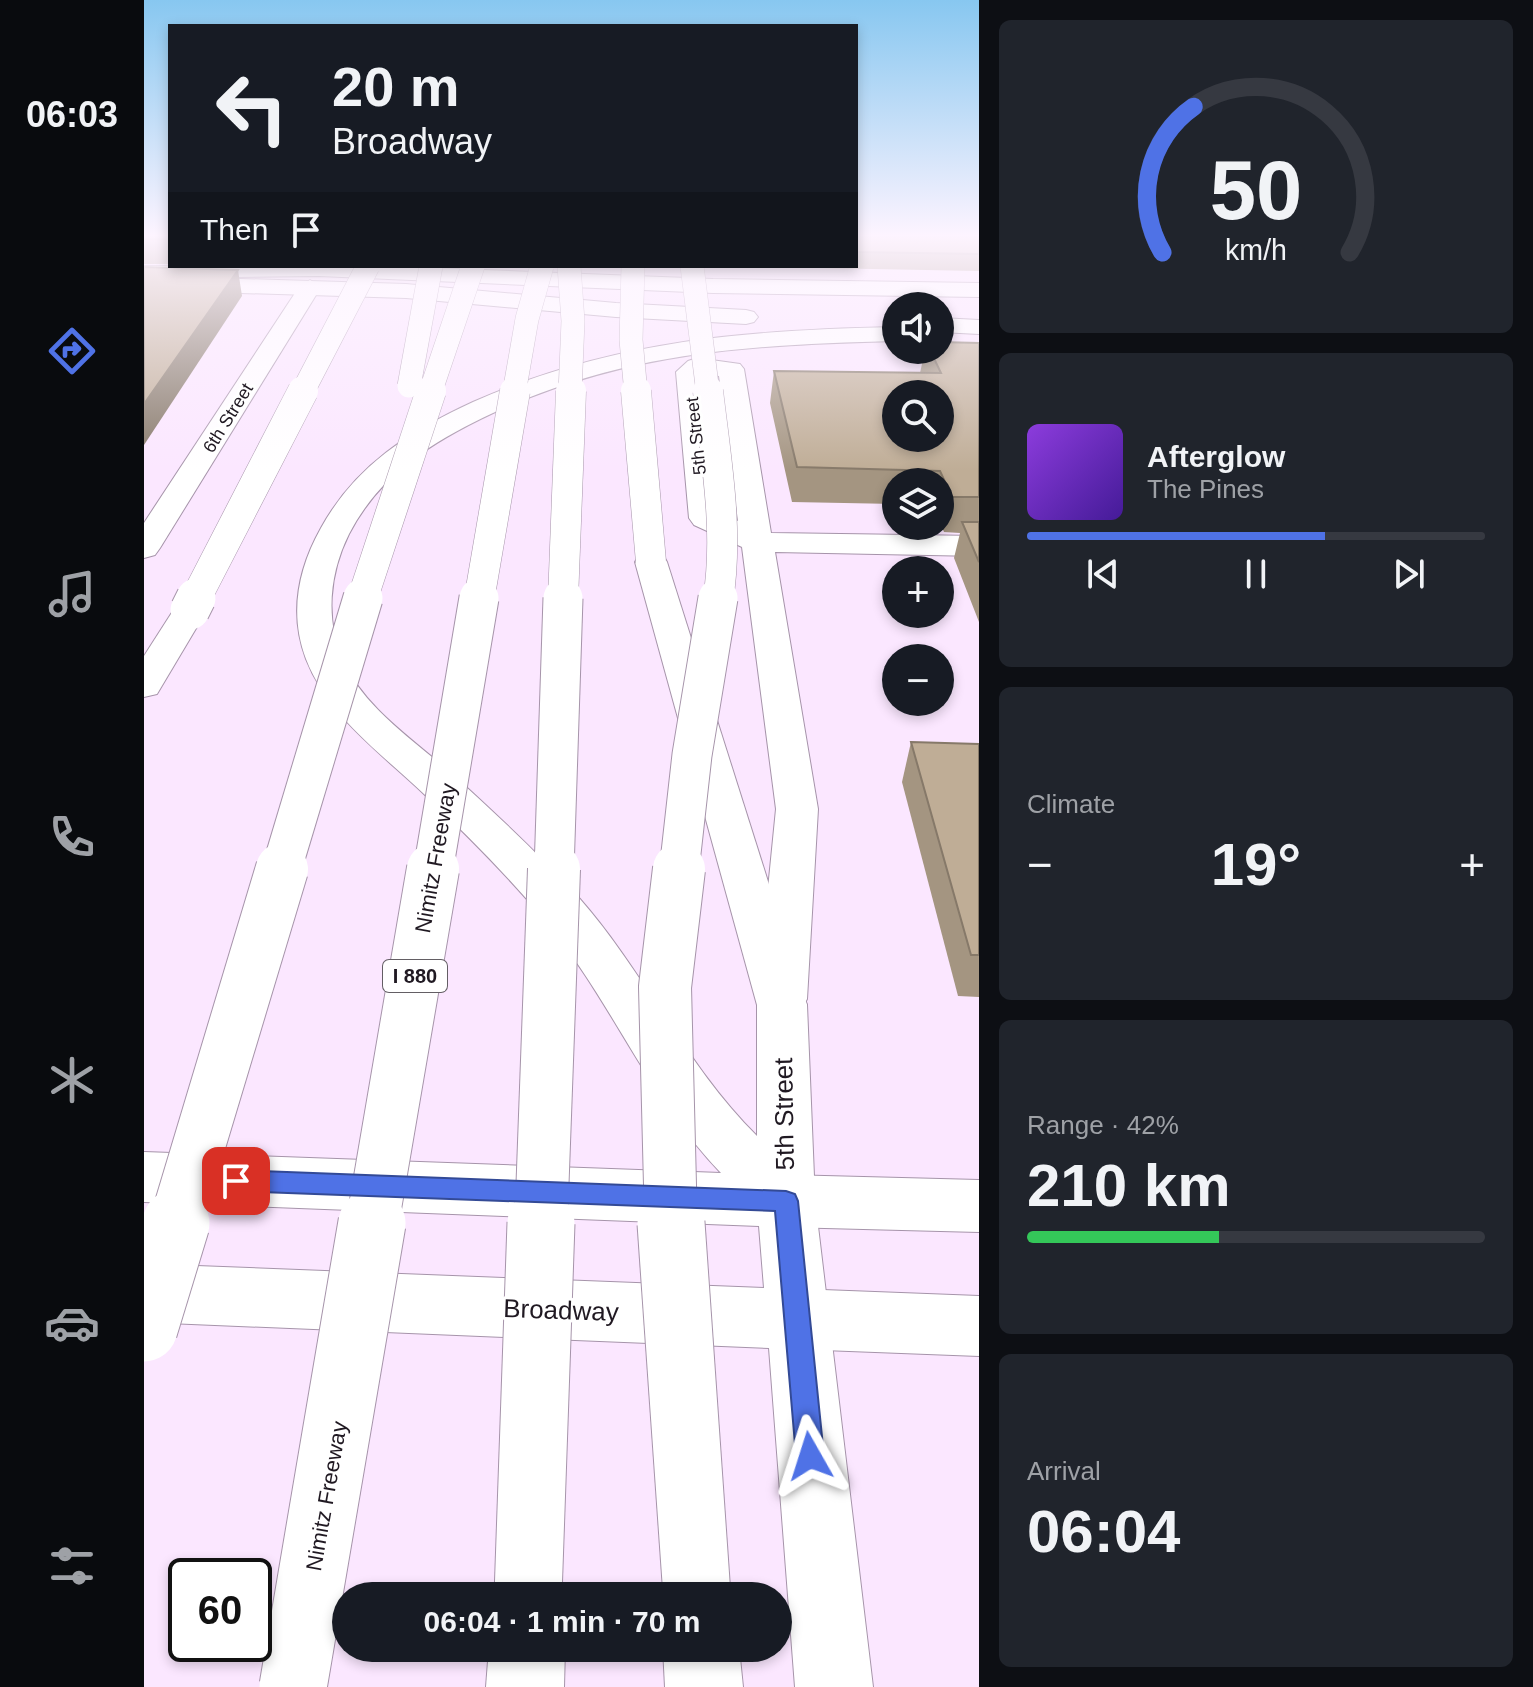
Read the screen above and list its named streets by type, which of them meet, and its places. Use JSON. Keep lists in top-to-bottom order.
{
  "streets": {
    "main road": [
      "6th Street",
      "5th Street",
      "Nimitz Freeway",
      "I 880",
      "Broadway"
    ]
  },
  "crossings": [
    ["5th Street", "Broadway"]
  ],
  "page": {
    "tabs": "06:03",
    "turn": ["20 m", "Broadway"],
    "then": "Then",
    "map_buttons": ["+", "−"],
    "song": ["Afterglow", "The Pines"],
    "tile": [
      "Climate",
      ["Range · 42%", "210 km"],
      ["Arrival", "06:04"]
    ],
    "heat": ["−", "19°", "+"],
    "limit": "60",
    "trip": "06:04 · 1 min · 70 m",
    "gauge": ["50", "km/h"]
  }
}
